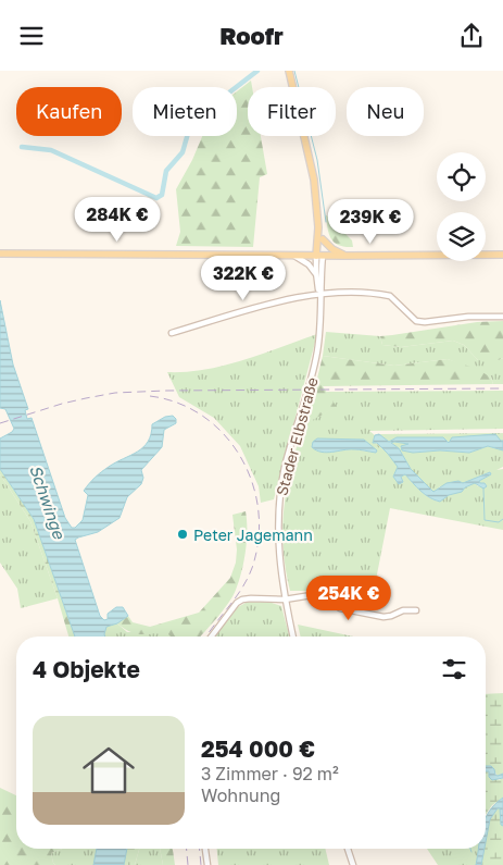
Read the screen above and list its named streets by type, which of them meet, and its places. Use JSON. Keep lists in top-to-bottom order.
{
  "streets": {
    "street": ["Stader Elbstraße"]
  },
  "water": ["Schwinge"],
  "places": ["Peter Jagemann"],
  "page": {
    "header": "Roofr",
    "chip": [
      "Kaufen",
      "Mieten",
      "Filter",
      "Neu"
    ],
    "price": [
      "284K €",
      "239K €",
      "322K €",
      "254K €"
    ],
    "heading": "4 Objekte",
    "list": [
      {
        "name": "254 000 €",
        "note": "3 Zimmer · 92 m² · Wohnung"
      }
    ]
  }
}
